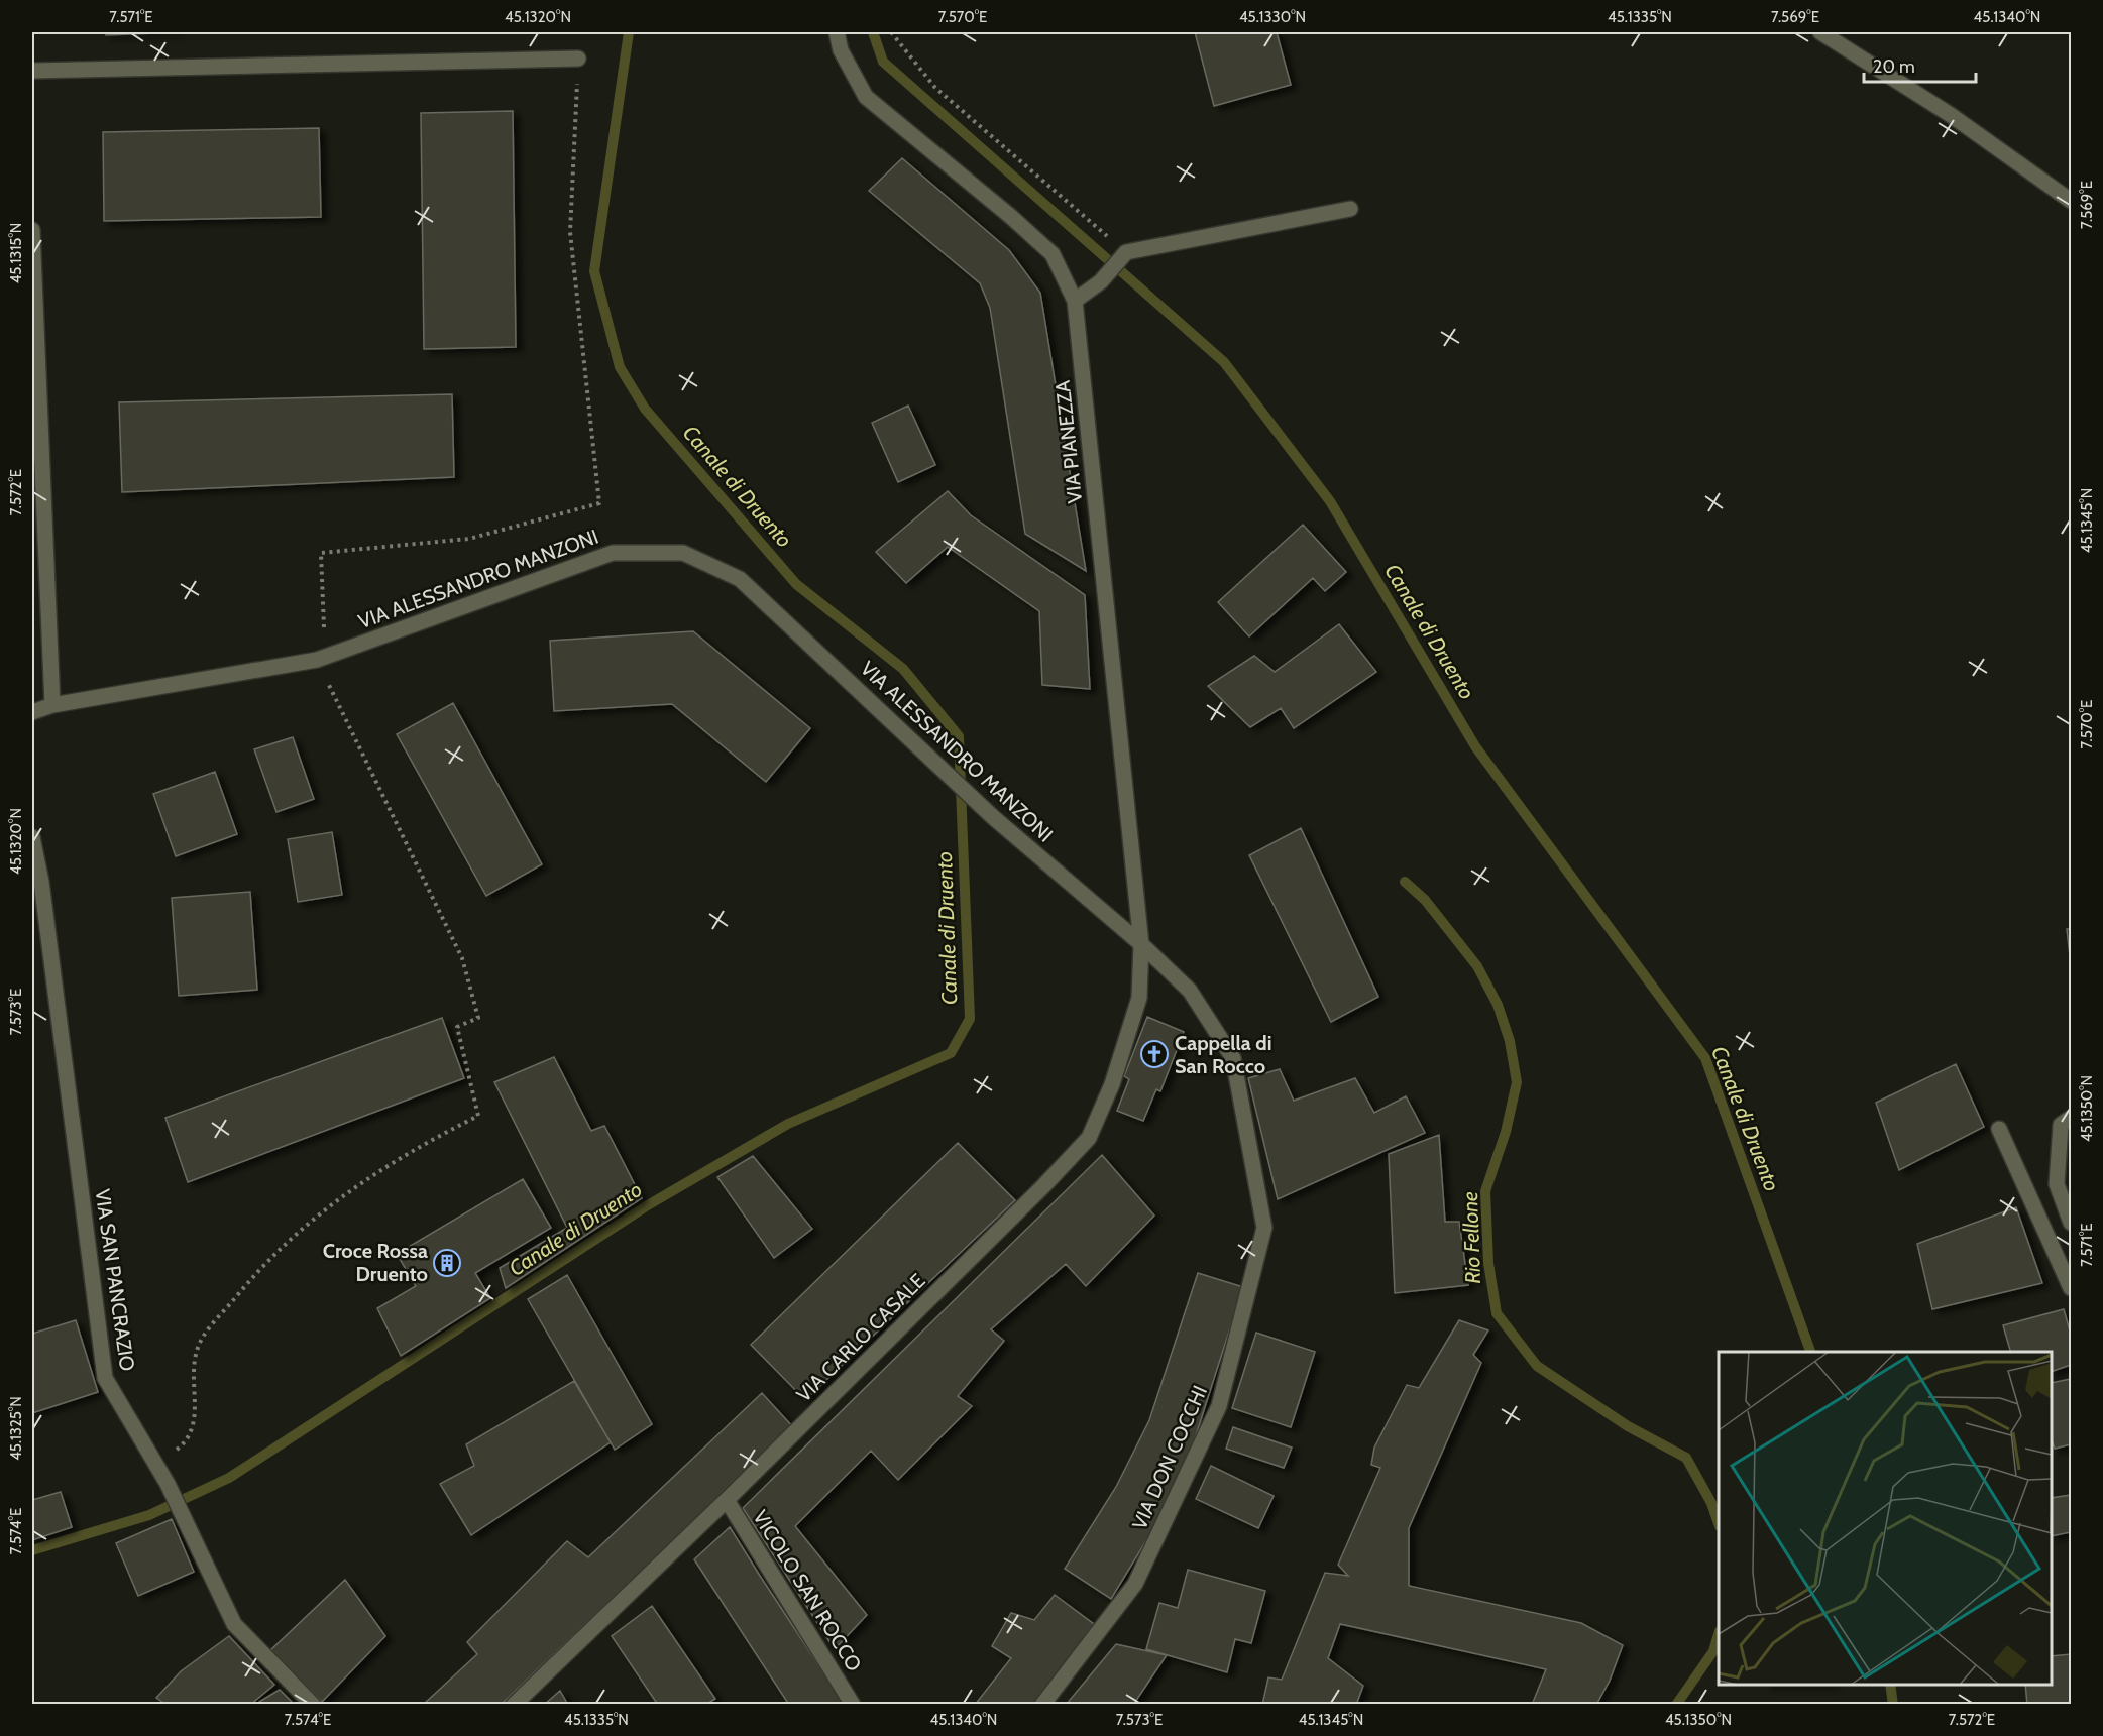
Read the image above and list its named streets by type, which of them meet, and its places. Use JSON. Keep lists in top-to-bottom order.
{
  "streets": {
    "street": [
      "VIA PIANEZZA",
      "VIA ALESSANDRO MANZONI",
      "VIA SAN PANCRAZIO",
      "VIA CARLO CASALE",
      "VIA DON COCCHI",
      "VICOLO SAN ROCCO"
    ]
  },
  "crossings": [
    ["VIA PIANEZZA", "VIA ALESSANDRO MANZONI"],
    ["VIA PIANEZZA", "VIA CARLO CASALE"],
    ["VIA PIANEZZA", "VIA DON COCCHI"],
    ["VIA ALESSANDRO MANZONI", "VIA CARLO CASALE"],
    ["VIA ALESSANDRO MANZONI", "VIA DON COCCHI"],
    ["VIA CARLO CASALE", "VIA DON COCCHI"],
    ["VIA CARLO CASALE", "VICOLO SAN ROCCO"]
  ],
  "water": ["Canale di Druento", "Rio Fellone"],
  "places": {
    "church": ["Cappella di San Rocco"],
    "building": ["Croce Rossa Druento"]
  },
  "scale_bar": "20 m",
  "coordinates": [
    "7.571°E",
    "45.1320°N",
    "7.570°E",
    "45.1330°N",
    "45.1335°N",
    "7.569°E",
    "45.1340°N",
    "45.1315°N",
    "7.572°E",
    "45.1345°N",
    "7.573°E",
    "45.1350°N",
    "45.1325°N",
    "7.574°E"
  ]
}
